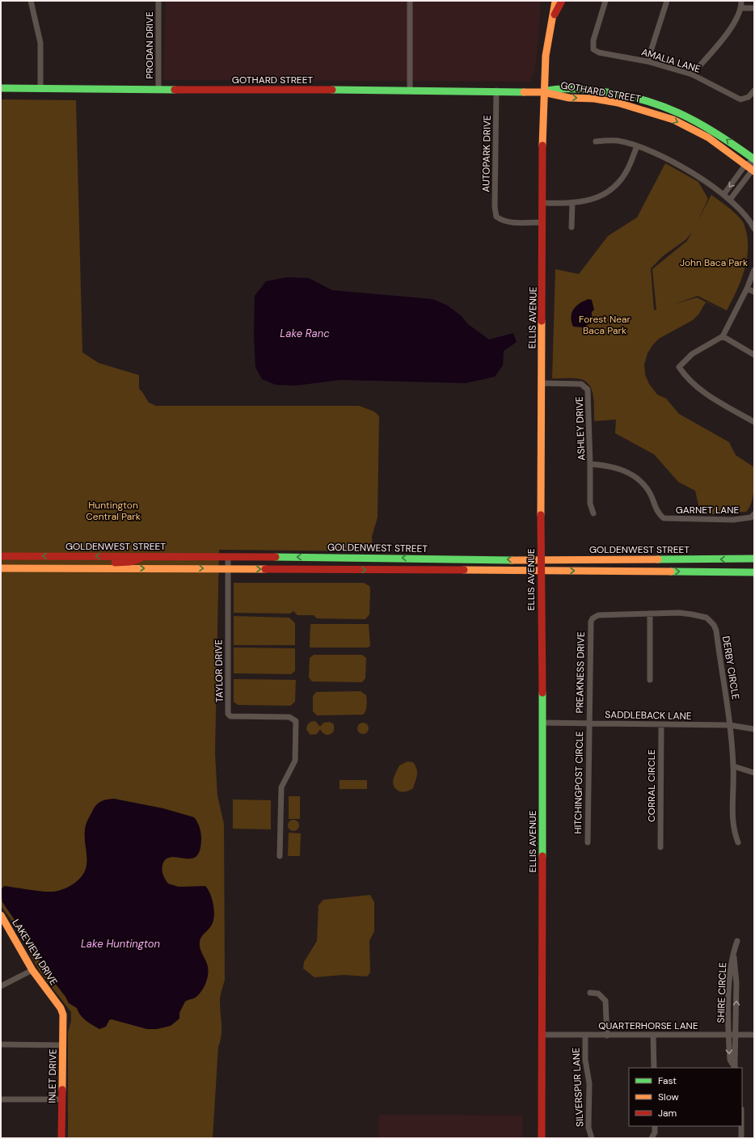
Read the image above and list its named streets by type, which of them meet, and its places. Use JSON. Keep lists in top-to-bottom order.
{
  "streets": {
    "street": [
      "PRODAN DRIVE",
      "AMALIA LANE",
      "GOTHARD STREET",
      "AUTOPARK DRIVE",
      "ELLIS AVENUE",
      "ASHLEY DRIVE",
      "GARNET LANE",
      "GOLDENWEST STREET",
      "DERBY CIRCLE",
      "TAYLOR DRIVE",
      "PREAKNESS DRIVE",
      "SADDLEBACK LANE",
      "HITCHINGPOST CIRCLE",
      "CORRAL CIRCLE",
      "LAKEVIEW DRIVE",
      "SHIRE CIRCLE",
      "QUARTERHORSE LANE",
      "INLET DRIVE",
      "SILVERSPUR LANE"
    ]
  },
  "crossings": [
    ["PRODAN DRIVE", "GOTHARD STREET"],
    ["GOTHARD STREET", "AUTOPARK DRIVE"],
    ["GOTHARD STREET", "ELLIS AVENUE"],
    ["AUTOPARK DRIVE", "ELLIS AVENUE"],
    ["ELLIS AVENUE", "ASHLEY DRIVE"],
    ["ELLIS AVENUE", "GOLDENWEST STREET"],
    ["ELLIS AVENUE", "SADDLEBACK LANE"],
    ["ELLIS AVENUE", "QUARTERHORSE LANE"],
    ["ASHLEY DRIVE", "GARNET LANE"],
    ["GOLDENWEST STREET", "TAYLOR DRIVE"],
    ["DERBY CIRCLE", "PREAKNESS DRIVE"],
    ["DERBY CIRCLE", "SADDLEBACK LANE"],
    ["PREAKNESS DRIVE", "SADDLEBACK LANE"],
    ["PREAKNESS DRIVE", "HITCHINGPOST CIRCLE"],
    ["SADDLEBACK LANE", "HITCHINGPOST CIRCLE"],
    ["SADDLEBACK LANE", "CORRAL CIRCLE"],
    ["LAKEVIEW DRIVE", "INLET DRIVE"],
    ["SHIRE CIRCLE", "QUARTERHORSE LANE"],
    ["QUARTERHORSE LANE", "SILVERSPUR LANE"]
  ],
  "water": ["Lake Ranc", "Lake Huntington"],
  "parks": ["John Baca Park", "Forest Near Baca Park", "Huntington Central Park"],
  "legend": ["Fast", "Slow", "Jam"]
}
